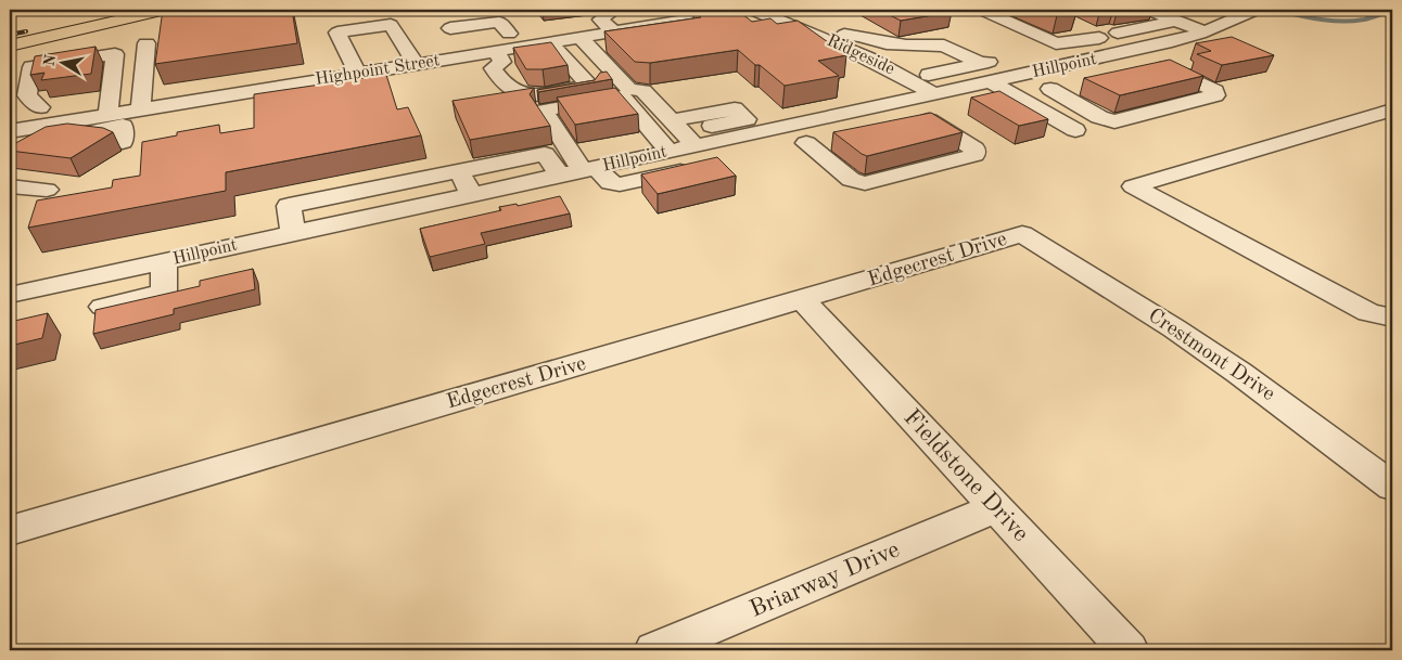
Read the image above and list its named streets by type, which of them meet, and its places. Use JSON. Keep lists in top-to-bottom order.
{
  "streets": {
    "street": [
      "Ridgeside",
      "Hillpoint",
      "Highpoint Street",
      "Edgecrest Drive",
      "Crestmont Drive",
      "Fieldstone Drive",
      "Briarway Drive"
    ]
  },
  "crossings": [
    ["Ridgeside", "Hillpoint"],
    ["Ridgeside", "Highpoint Street"],
    ["Edgecrest Drive", "Crestmont Drive"],
    ["Edgecrest Drive", "Fieldstone Drive"],
    ["Fieldstone Drive", "Briarway Drive"]
  ],
  "north": "left"
}
